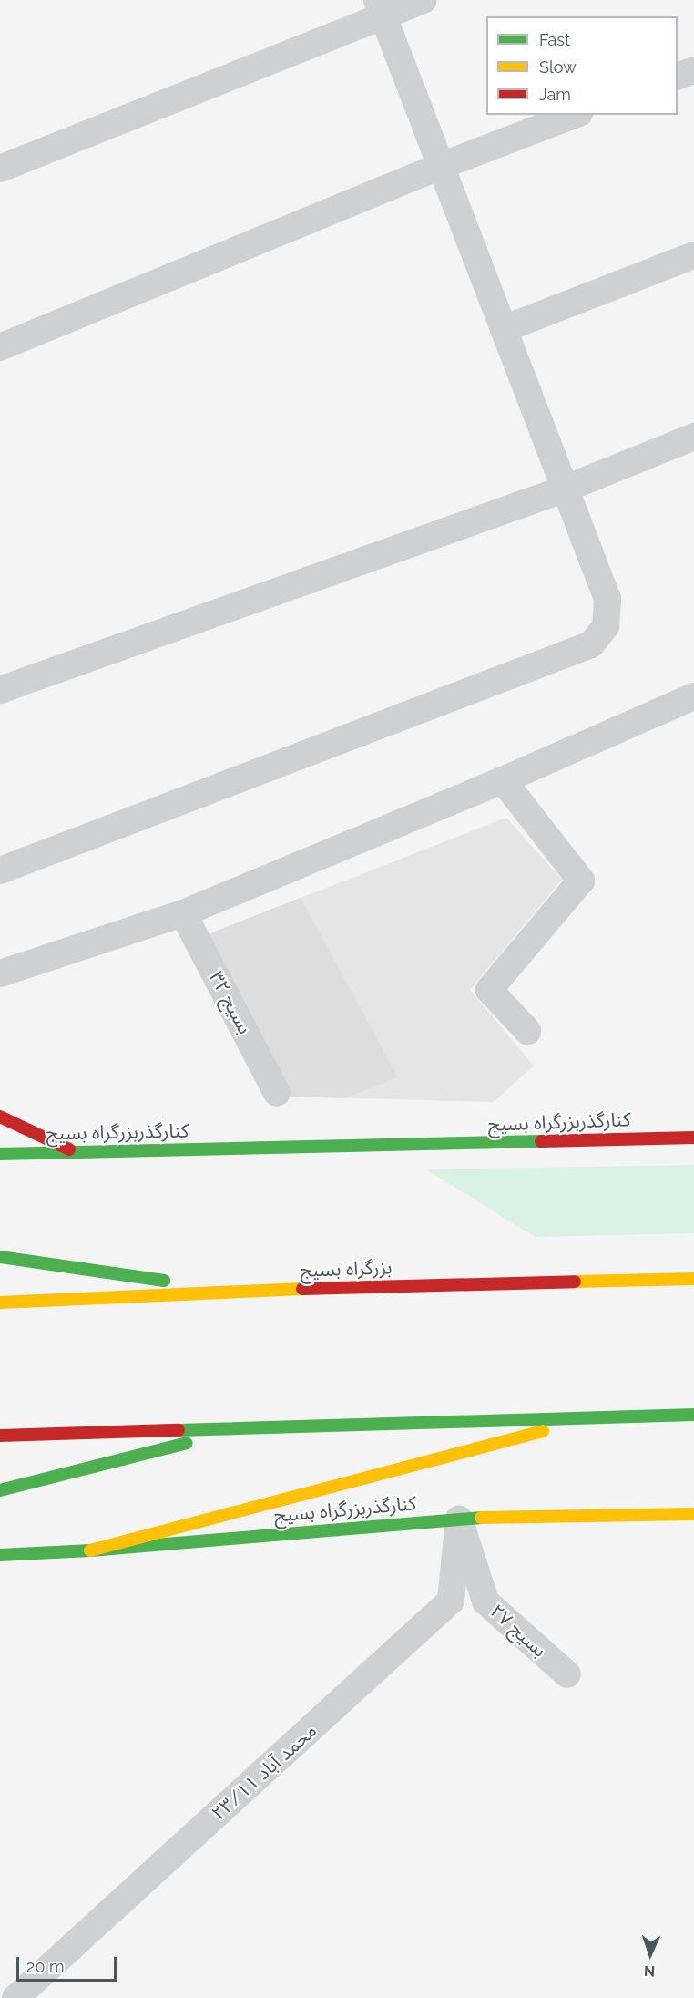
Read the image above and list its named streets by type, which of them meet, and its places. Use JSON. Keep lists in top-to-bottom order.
{
  "streets": {
    "main road": ["کنارگذربزرگراه بسیج", "بزرگراه بسیج"],
    "street": ["بسیج ۳۲", "بسیج ۲۷", "محمد آباد ۲۳/۱۱"]
  },
  "crossings": [
    ["کنارگذربزرگراه بسیج", "بسیج ۲۷"],
    ["کنارگذربزرگراه بسیج", "محمد آباد ۲۳/۱۱"],
    ["بسیج ۲۷", "محمد آباد ۲۳/۱۱"]
  ],
  "legend": ["Fast", "Slow", "Jam"],
  "scale_bar": "20 m",
  "north": "bottom"
}
